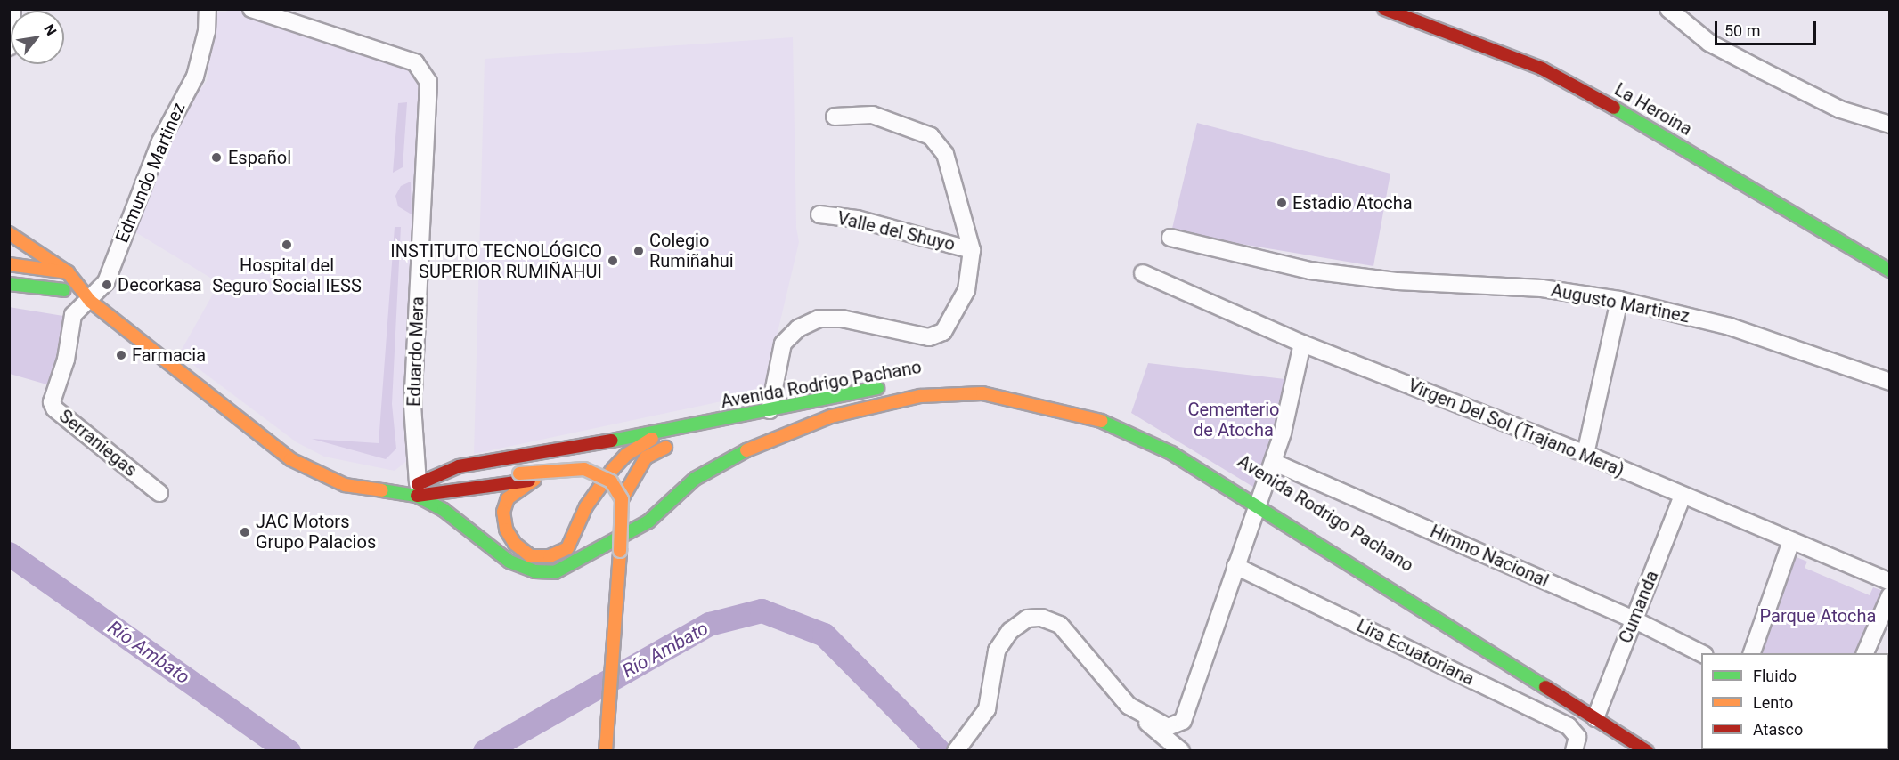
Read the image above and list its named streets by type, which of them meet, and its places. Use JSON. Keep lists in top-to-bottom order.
{
  "streets": {
    "main road": ["La Heroina", "Avenida Rodrigo Pachano"],
    "street": [
      "Edmundo Martinez",
      "Valle del Shuyo",
      "Augusto Martinez",
      "Eduardo Mera",
      "Virgen Del Sol (Trajano Mera)",
      "Serraniegas",
      "Himno Nacional",
      "Cumanda",
      "Lira Ecuatoriana"
    ]
  },
  "crossings": [
    ["Edmundo Martinez", "Serraniegas"],
    ["Eduardo Mera", "Avenida Rodrigo Pachano"],
    ["Avenida Rodrigo Pachano", "Cumanda"],
    ["Virgen Del Sol (Trajano Mera)", "Cumanda"],
    ["Himno Nacional", "Cumanda"]
  ],
  "water": ["Río Ambato"],
  "parks": ["Cementerio de Atocha", "Parque Atocha"],
  "places": [
    "Español",
    "Estadio Atocha",
    "Hospital del Seguro Social IESS",
    "Colegio Rumiñahui",
    "INSTITUTO TECNOLÓGICO SUPERIOR RUMIÑAHUI",
    "Decorkasa",
    "Farmacia",
    "JAC Motors Grupo Palacios"
  ],
  "legend": ["Fluido", "Lento", "Atasco"],
  "scale_bar": "50 m",
  "north": "top right"
}
